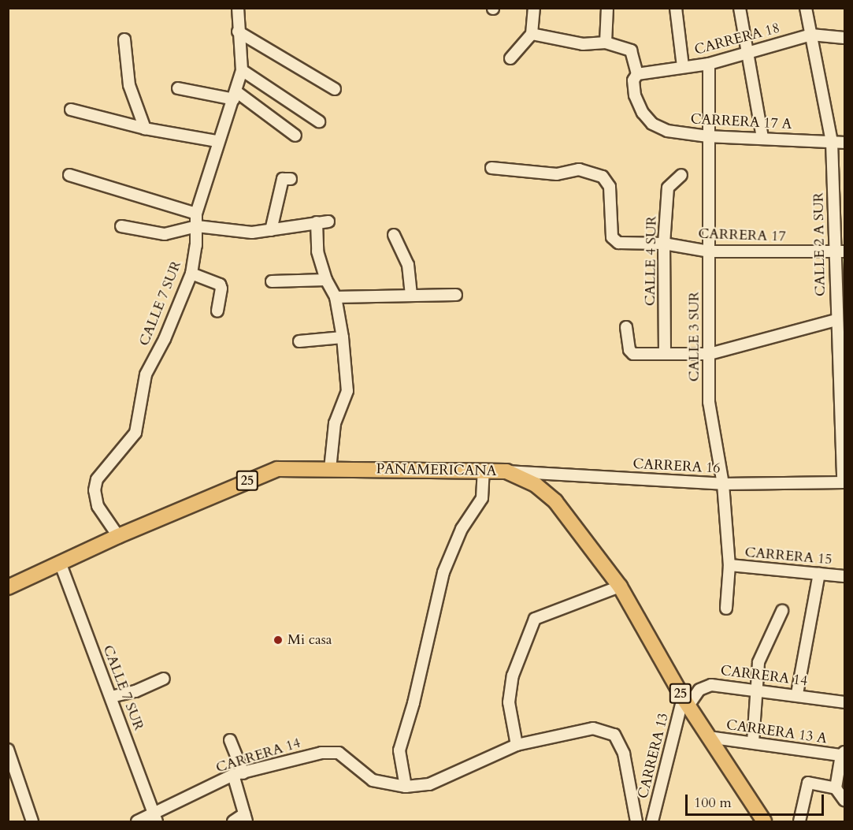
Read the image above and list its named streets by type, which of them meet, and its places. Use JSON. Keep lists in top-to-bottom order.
{
  "streets": {
    "main road": ["PANAMERICANA", "25"],
    "street": [
      "CARRERA 18",
      "CARRERA 17 A",
      "CARRERA 17",
      "CALLE 2 A SUR",
      "CALLE 4 SUR",
      "CALLE 7 SUR",
      "CALLE 3 SUR",
      "CARRERA 16",
      "CARRERA 15",
      "CARRERA 14",
      "CARRERA 13 A",
      "CARRERA 13"
    ]
  },
  "crossings": [
    ["CARRERA 18", "CARRERA 17 A"],
    ["CARRERA 18", "CALLE 2 A SUR"],
    ["CARRERA 18", "CALLE 3 SUR"],
    ["CARRERA 17 A", "CALLE 2 A SUR"],
    ["CARRERA 17 A", "CALLE 3 SUR"],
    ["CARRERA 17", "CALLE 2 A SUR"],
    ["CARRERA 17", "CALLE 4 SUR"],
    ["CARRERA 17", "CALLE 3 SUR"],
    ["CALLE 2 A SUR", "CARRERA 16"],
    ["CALLE 7 SUR", "PANAMERICANA"],
    ["CALLE 7 SUR", "CARRERA 14"],
    ["CALLE 3 SUR", "CARRERA 16"],
    ["CALLE 3 SUR", "CARRERA 15"],
    ["CARRERA 16", "PANAMERICANA"],
    ["PANAMERICANA", "CARRERA 14"],
    ["PANAMERICANA", "CARRERA 13 A"],
    ["PANAMERICANA", "CARRERA 13"],
    ["CARRERA 14", "CARRERA 13"]
  ],
  "places": ["Mi casa"],
  "scale_bar": "100 m"
}
